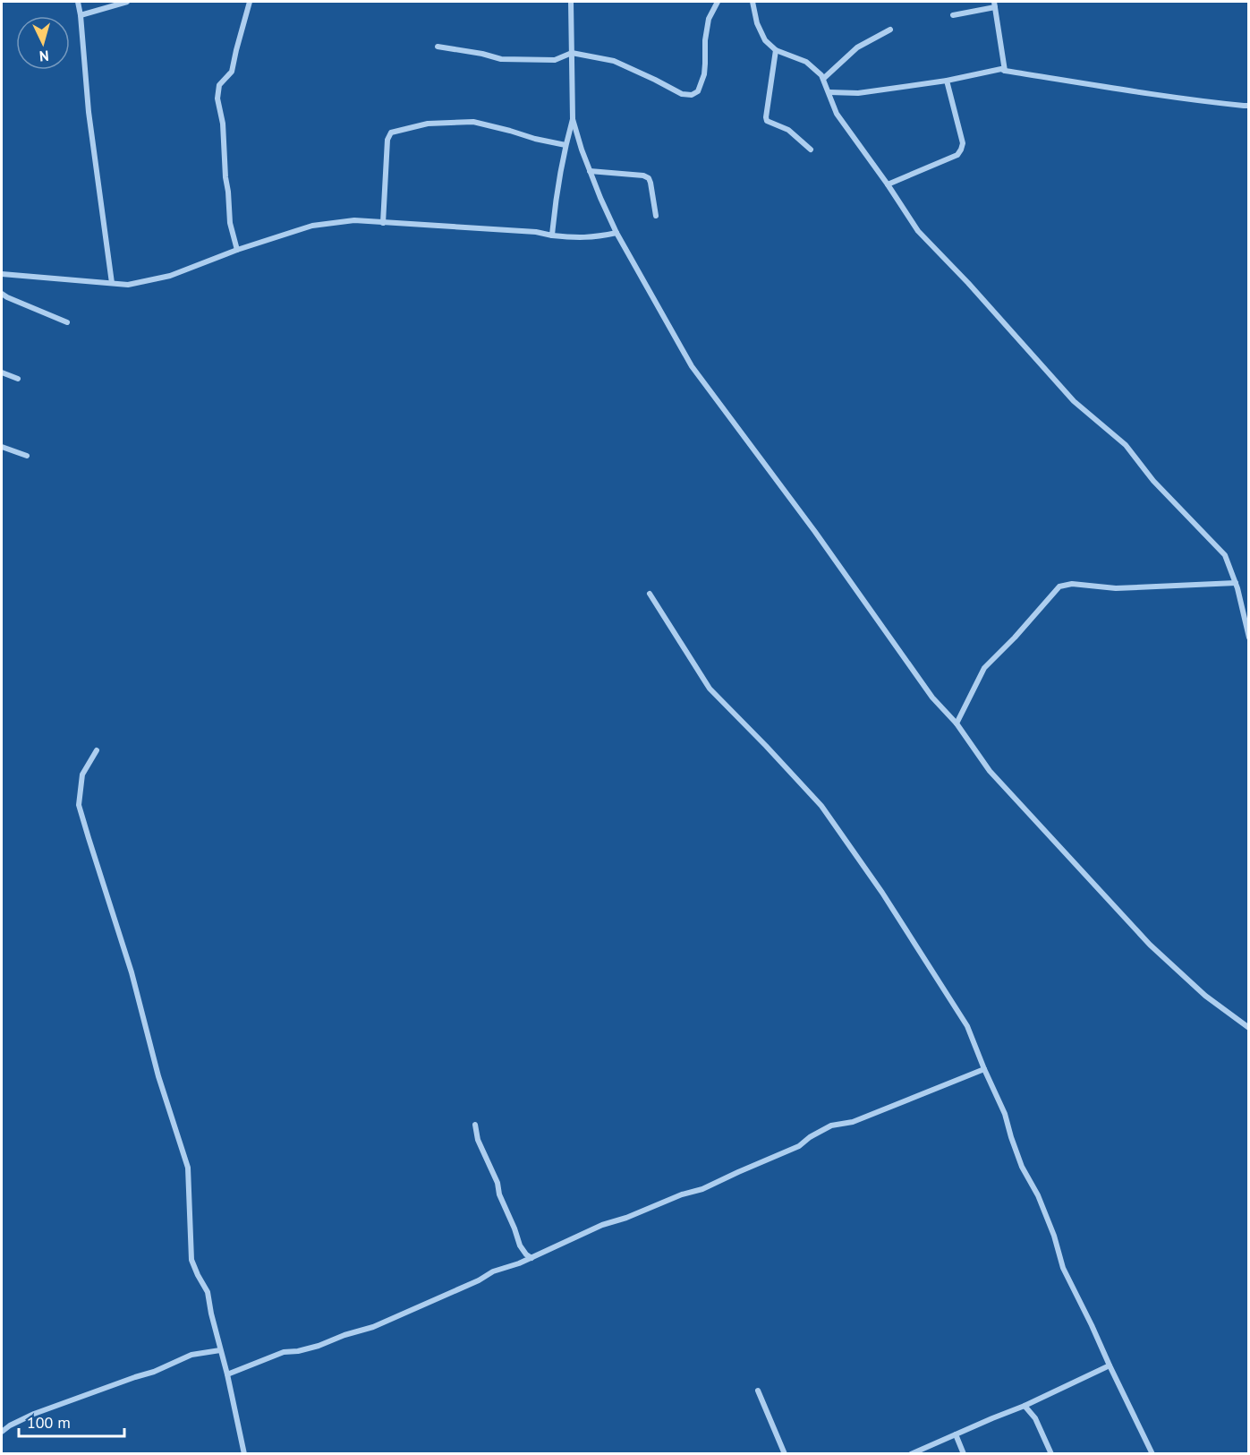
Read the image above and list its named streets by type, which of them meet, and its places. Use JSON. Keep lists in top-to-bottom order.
{
  "scale_bar": "100 m",
  "north": "bottom"
}
